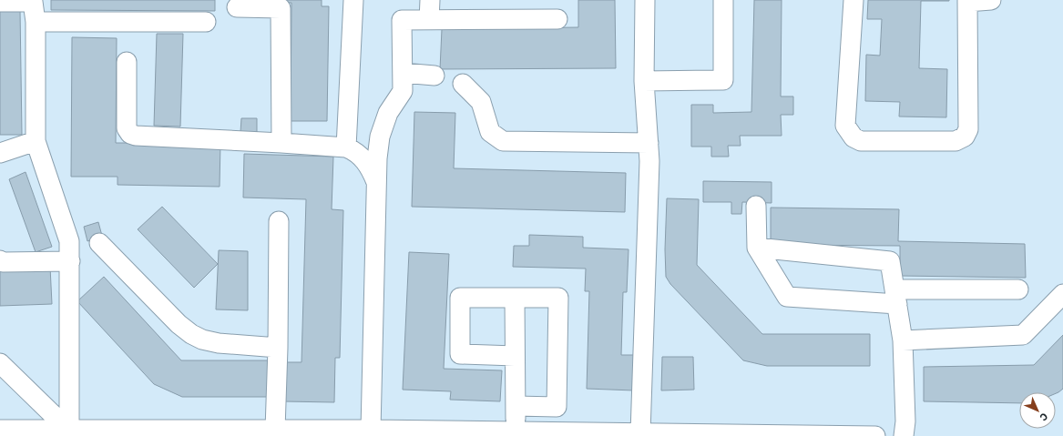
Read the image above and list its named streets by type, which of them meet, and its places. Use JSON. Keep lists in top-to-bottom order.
{
  "north": "bottom right"
}
